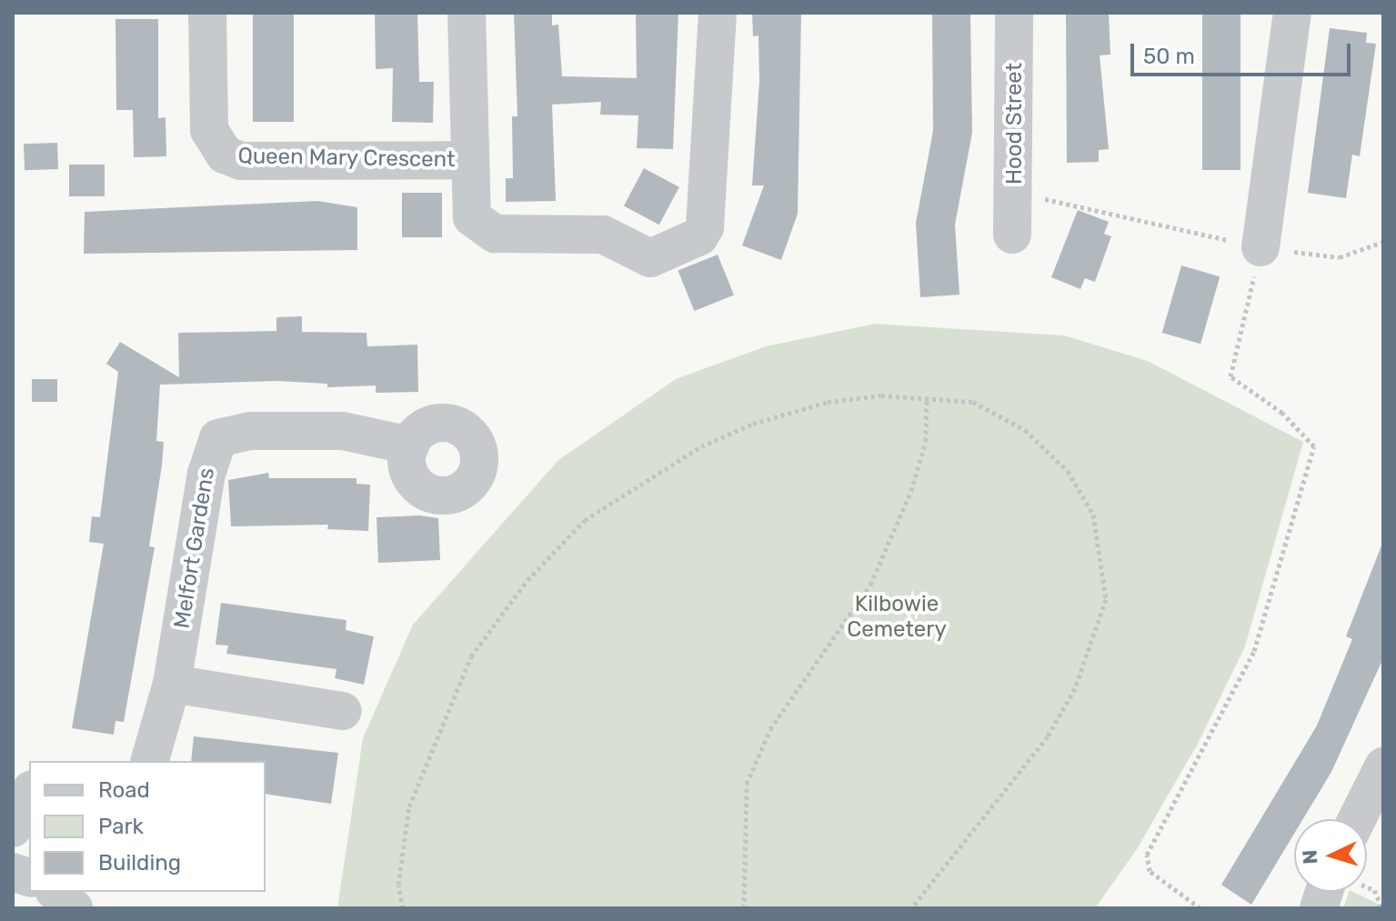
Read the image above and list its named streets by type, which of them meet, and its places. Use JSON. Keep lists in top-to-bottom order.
{
  "streets": {
    "street": ["Hood Street", "Queen Mary Crescent", "Melfort Gardens"]
  },
  "parks": ["Kilbowie Cemetery"],
  "legend": ["Road", "Park", "Building"],
  "scale_bar": "50 m",
  "north": "left"
}
